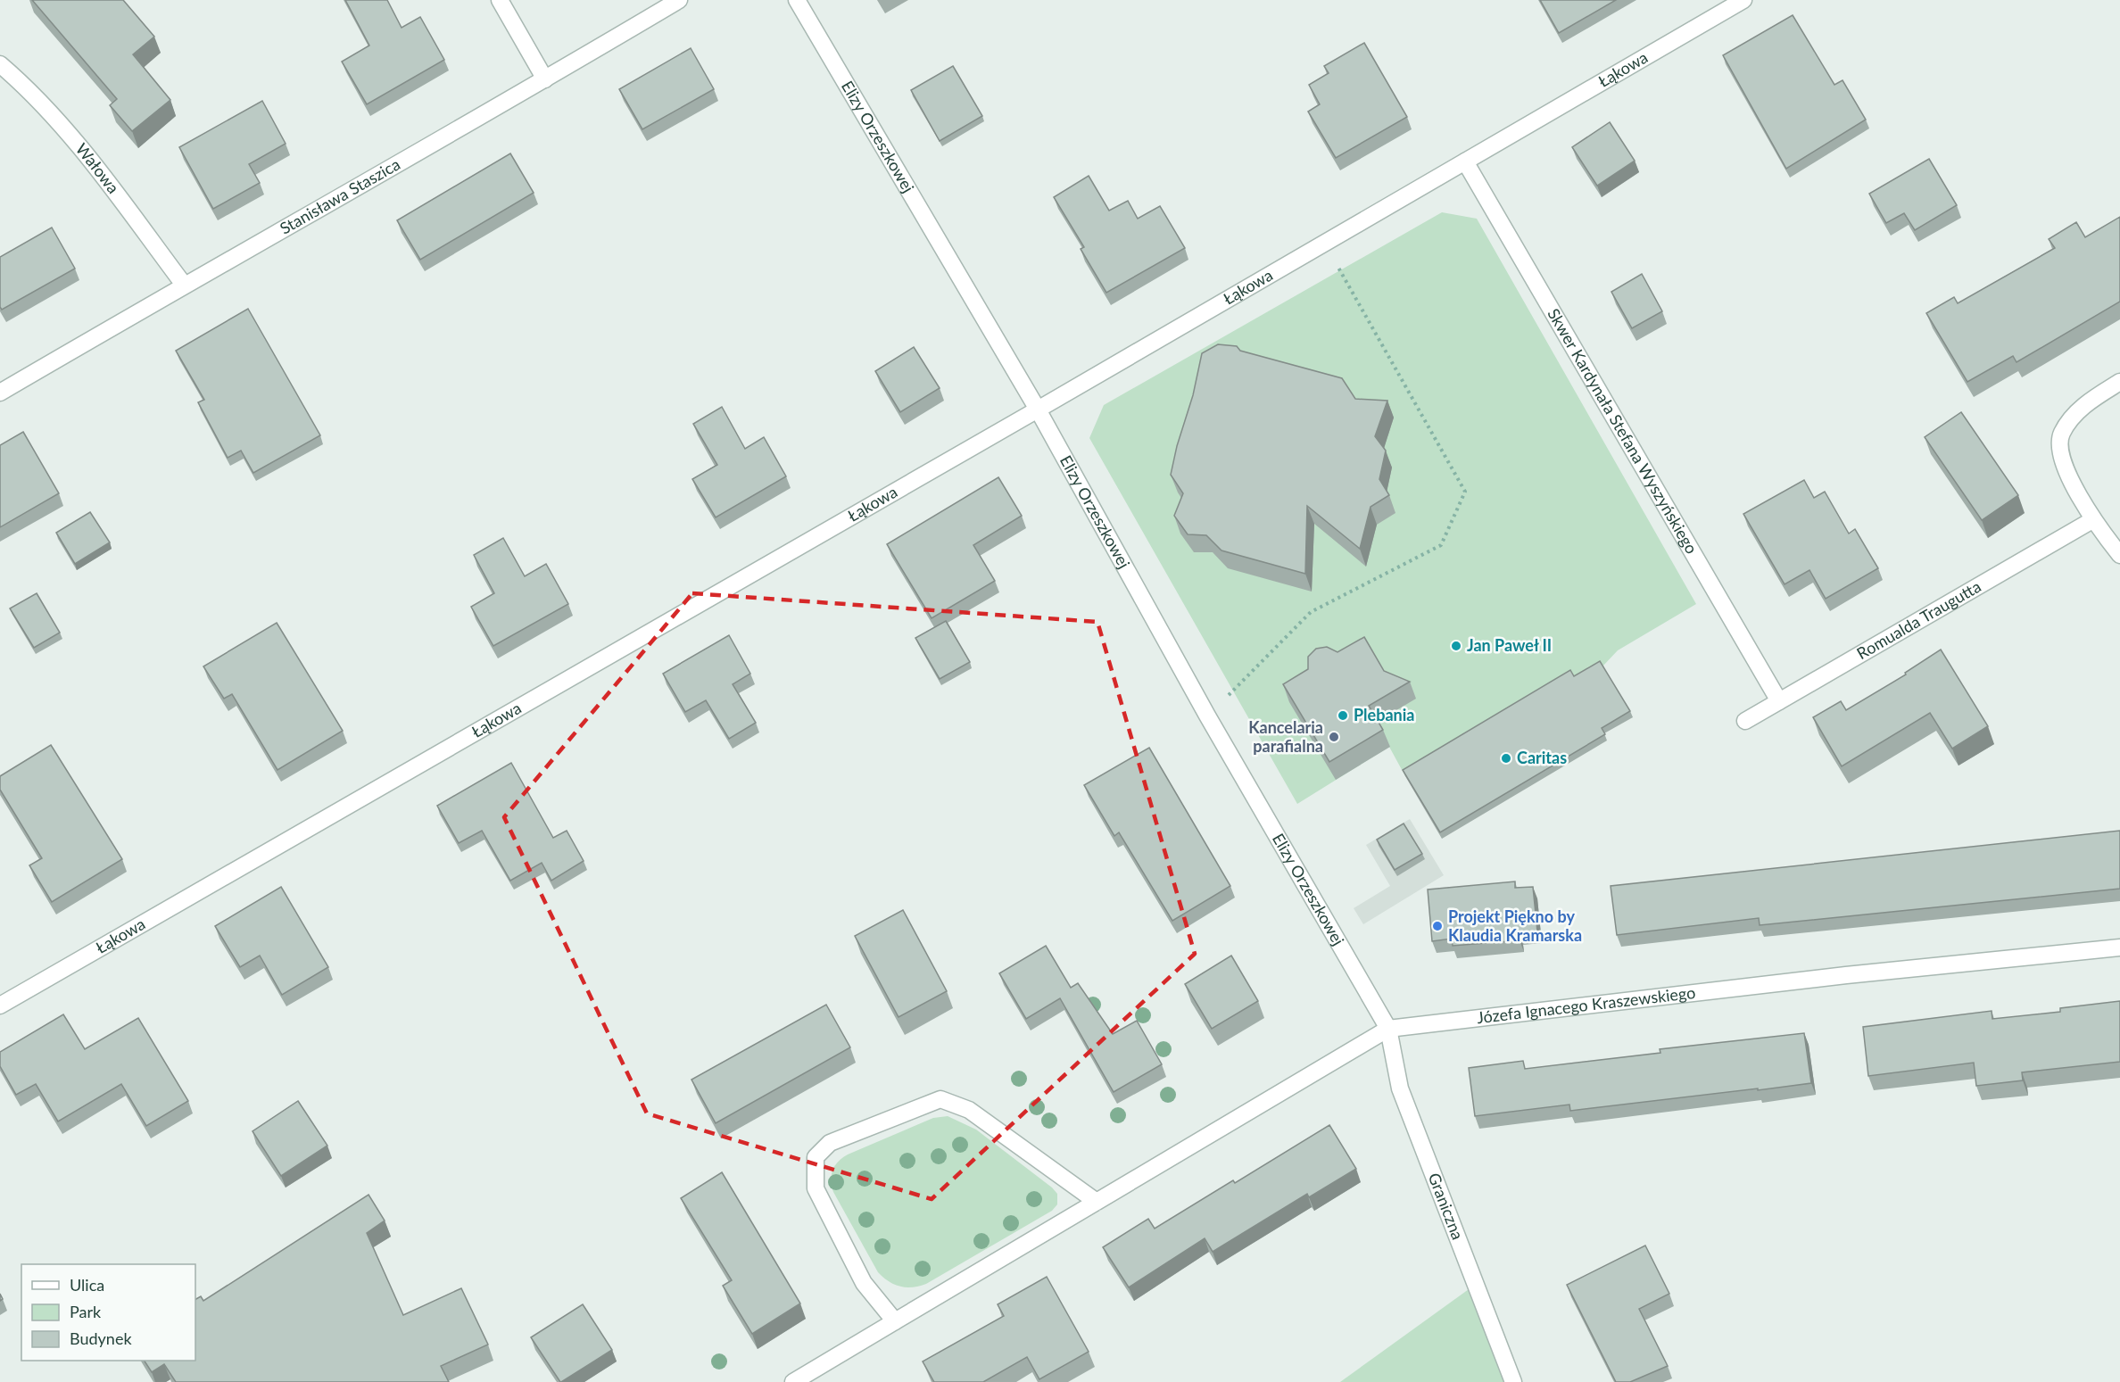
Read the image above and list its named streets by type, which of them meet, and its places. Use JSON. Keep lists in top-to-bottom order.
{
  "streets": {
    "street": [
      "Łąkowa",
      "Elizy Orzeszkowej",
      "Wałowa",
      "Stanisława Staszica",
      "Skwer Kardynała Stefana Wyszyńskiego",
      "Romualda Traugutta",
      "Józefa Ignacego Kraszewskiego",
      "Graniczna"
    ]
  },
  "crossings": [
    ["Łąkowa", "Elizy Orzeszkowej"],
    ["Łąkowa", "Skwer Kardynała Stefana Wyszyńskiego"],
    ["Elizy Orzeszkowej", "Józefa Ignacego Kraszewskiego"],
    ["Elizy Orzeszkowej", "Graniczna"],
    ["Wałowa", "Stanisława Staszica"],
    ["Skwer Kardynała Stefana Wyszyńskiego", "Romualda Traugutta"],
    ["Józefa Ignacego Kraszewskiego", "Graniczna"]
  ],
  "places": [
    "Jan Paweł II",
    "Plebania",
    "Kancelaria parafialna",
    "Caritas",
    "Projekt Piękno by Klaudia Kramarska"
  ],
  "legend": ["Ulica", "Park", "Budynek"]
}
